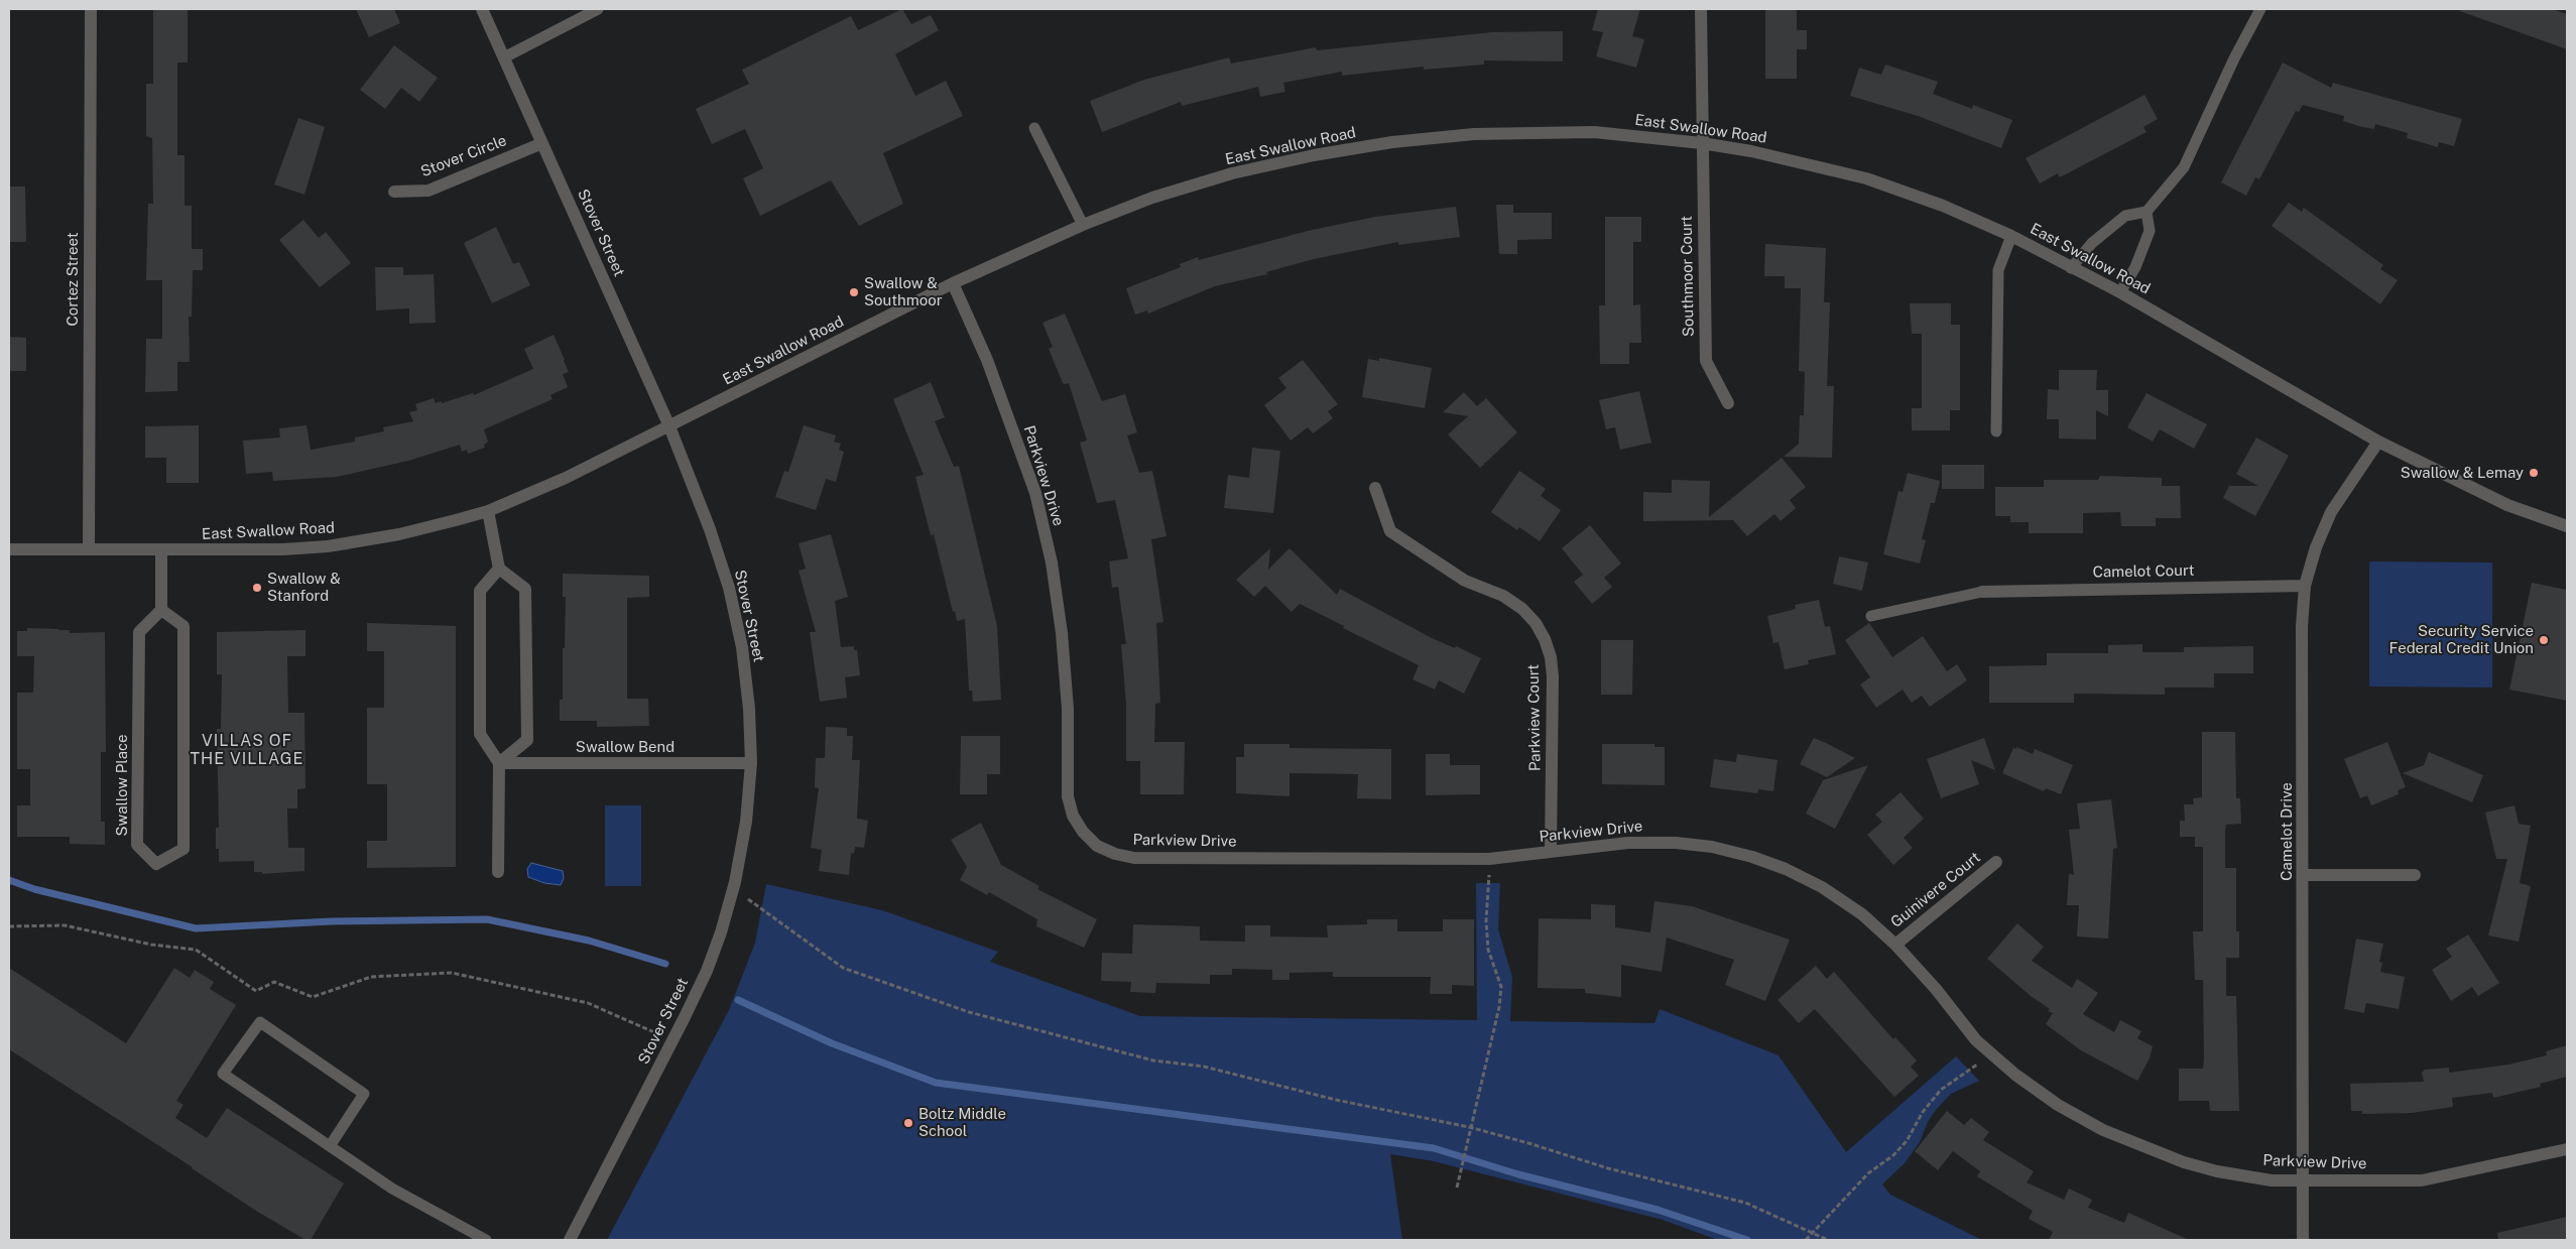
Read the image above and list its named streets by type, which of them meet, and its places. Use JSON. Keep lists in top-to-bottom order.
{
  "streets": {
    "street": [
      "East Swallow Road",
      "Stover Circle",
      "Stover Street",
      "Southmoor Court",
      "Cortez Street",
      "Parkview Drive",
      "Camelot Court",
      "Parkview Court",
      "Swallow Bend",
      "Swallow Place",
      "Camelot Drive",
      "Guinivere Court"
    ]
  },
  "crossings": [
    ["East Swallow Road", "Stover Street"],
    ["East Swallow Road", "Southmoor Court"],
    ["East Swallow Road", "Cortez Street"],
    ["East Swallow Road", "Parkview Drive"],
    ["East Swallow Road", "Camelot Drive"],
    ["Stover Circle", "Stover Street"],
    ["Stover Street", "Swallow Bend"],
    ["Parkview Drive", "Parkview Court"],
    ["Parkview Drive", "Camelot Drive"],
    ["Parkview Drive", "Guinivere Court"],
    ["Camelot Court", "Camelot Drive"]
  ],
  "districts": ["VILLAS OF THE VILLAGE"],
  "places": [
    "Swallow & Southmoor",
    "Swallow & Lemay",
    "Swallow & Stanford",
    "Security Service Federal Credit Union",
    "Boltz Middle School"
  ]
}
